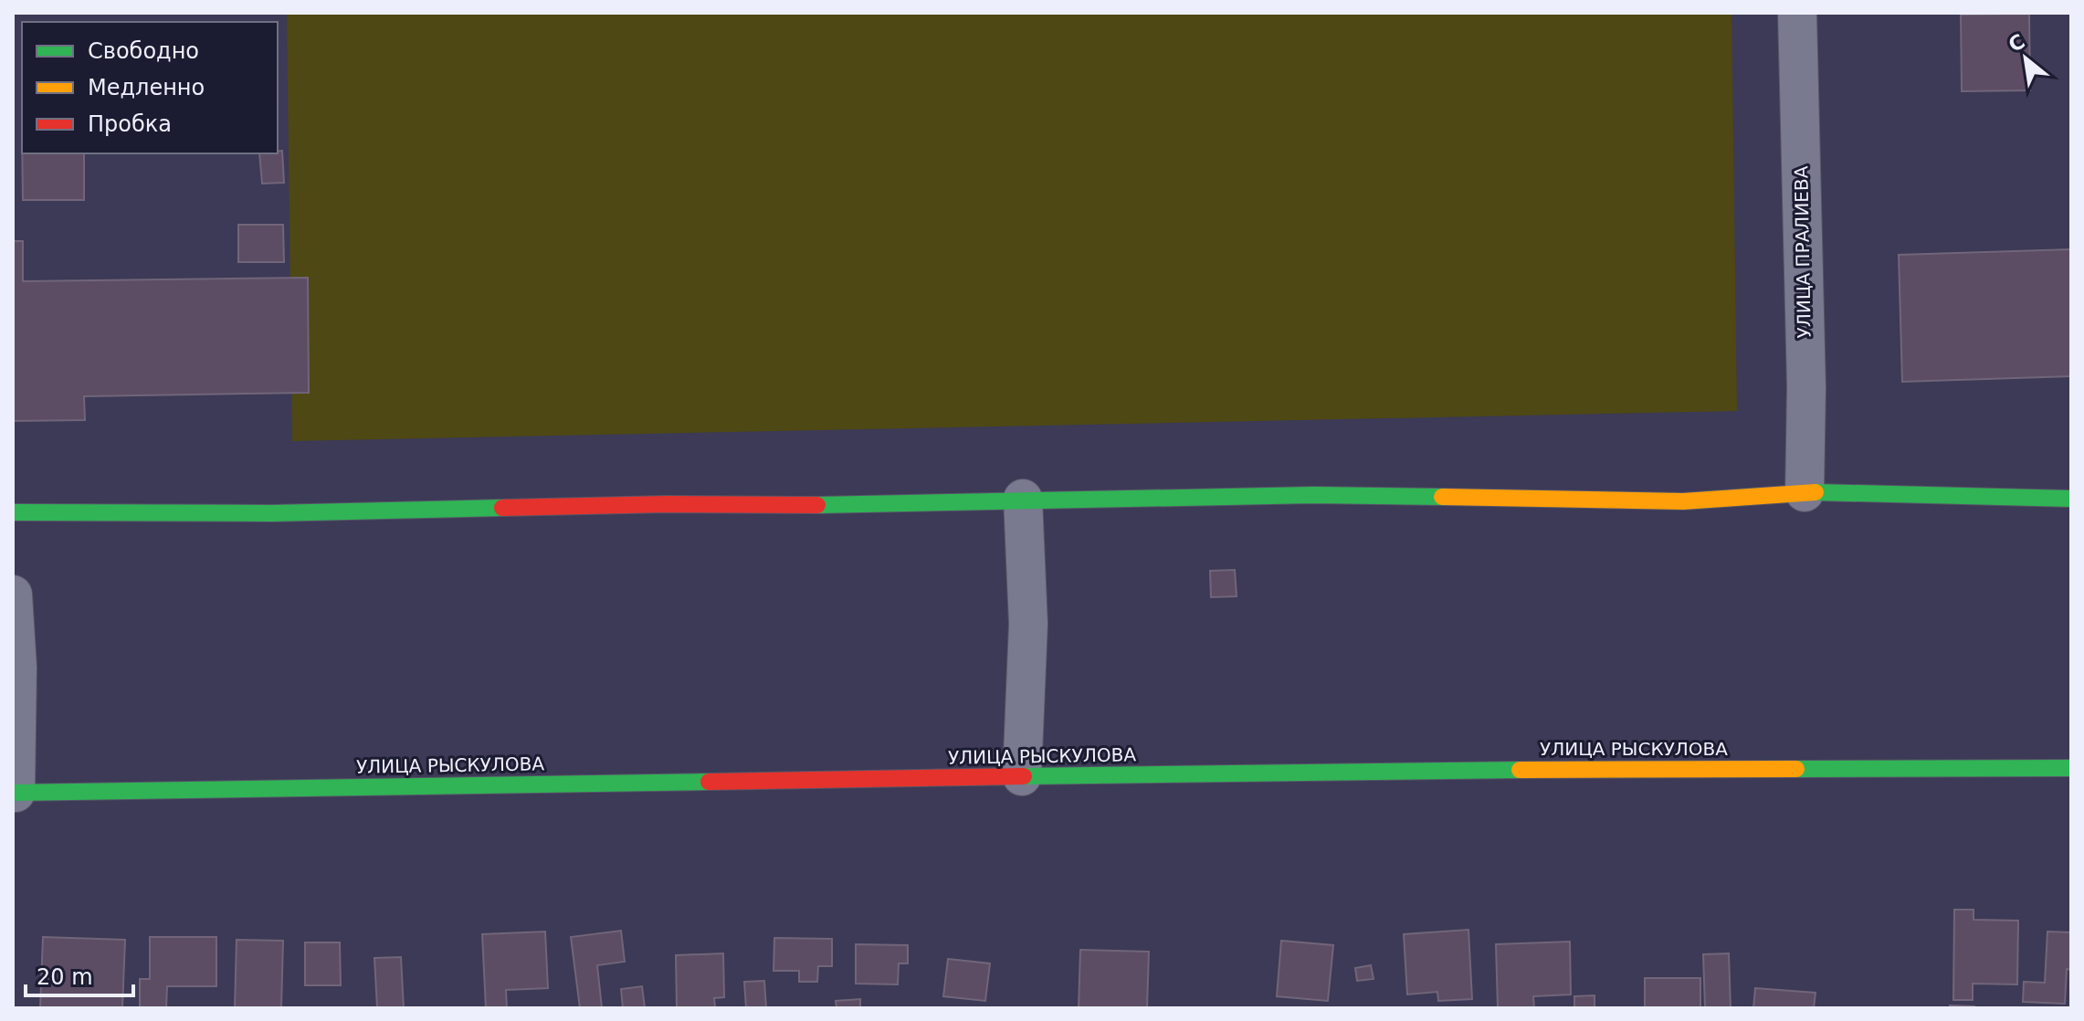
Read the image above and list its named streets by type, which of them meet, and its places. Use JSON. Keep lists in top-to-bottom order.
{
  "streets": {
    "street": ["УЛИЦА ПРАЛИЕВА", "УЛИЦА РЫСКУЛОВА"]
  },
  "legend": ["Свободно", "Медленно", "Пробка"],
  "scale_bar": "20 m",
  "north": "top left"
}
